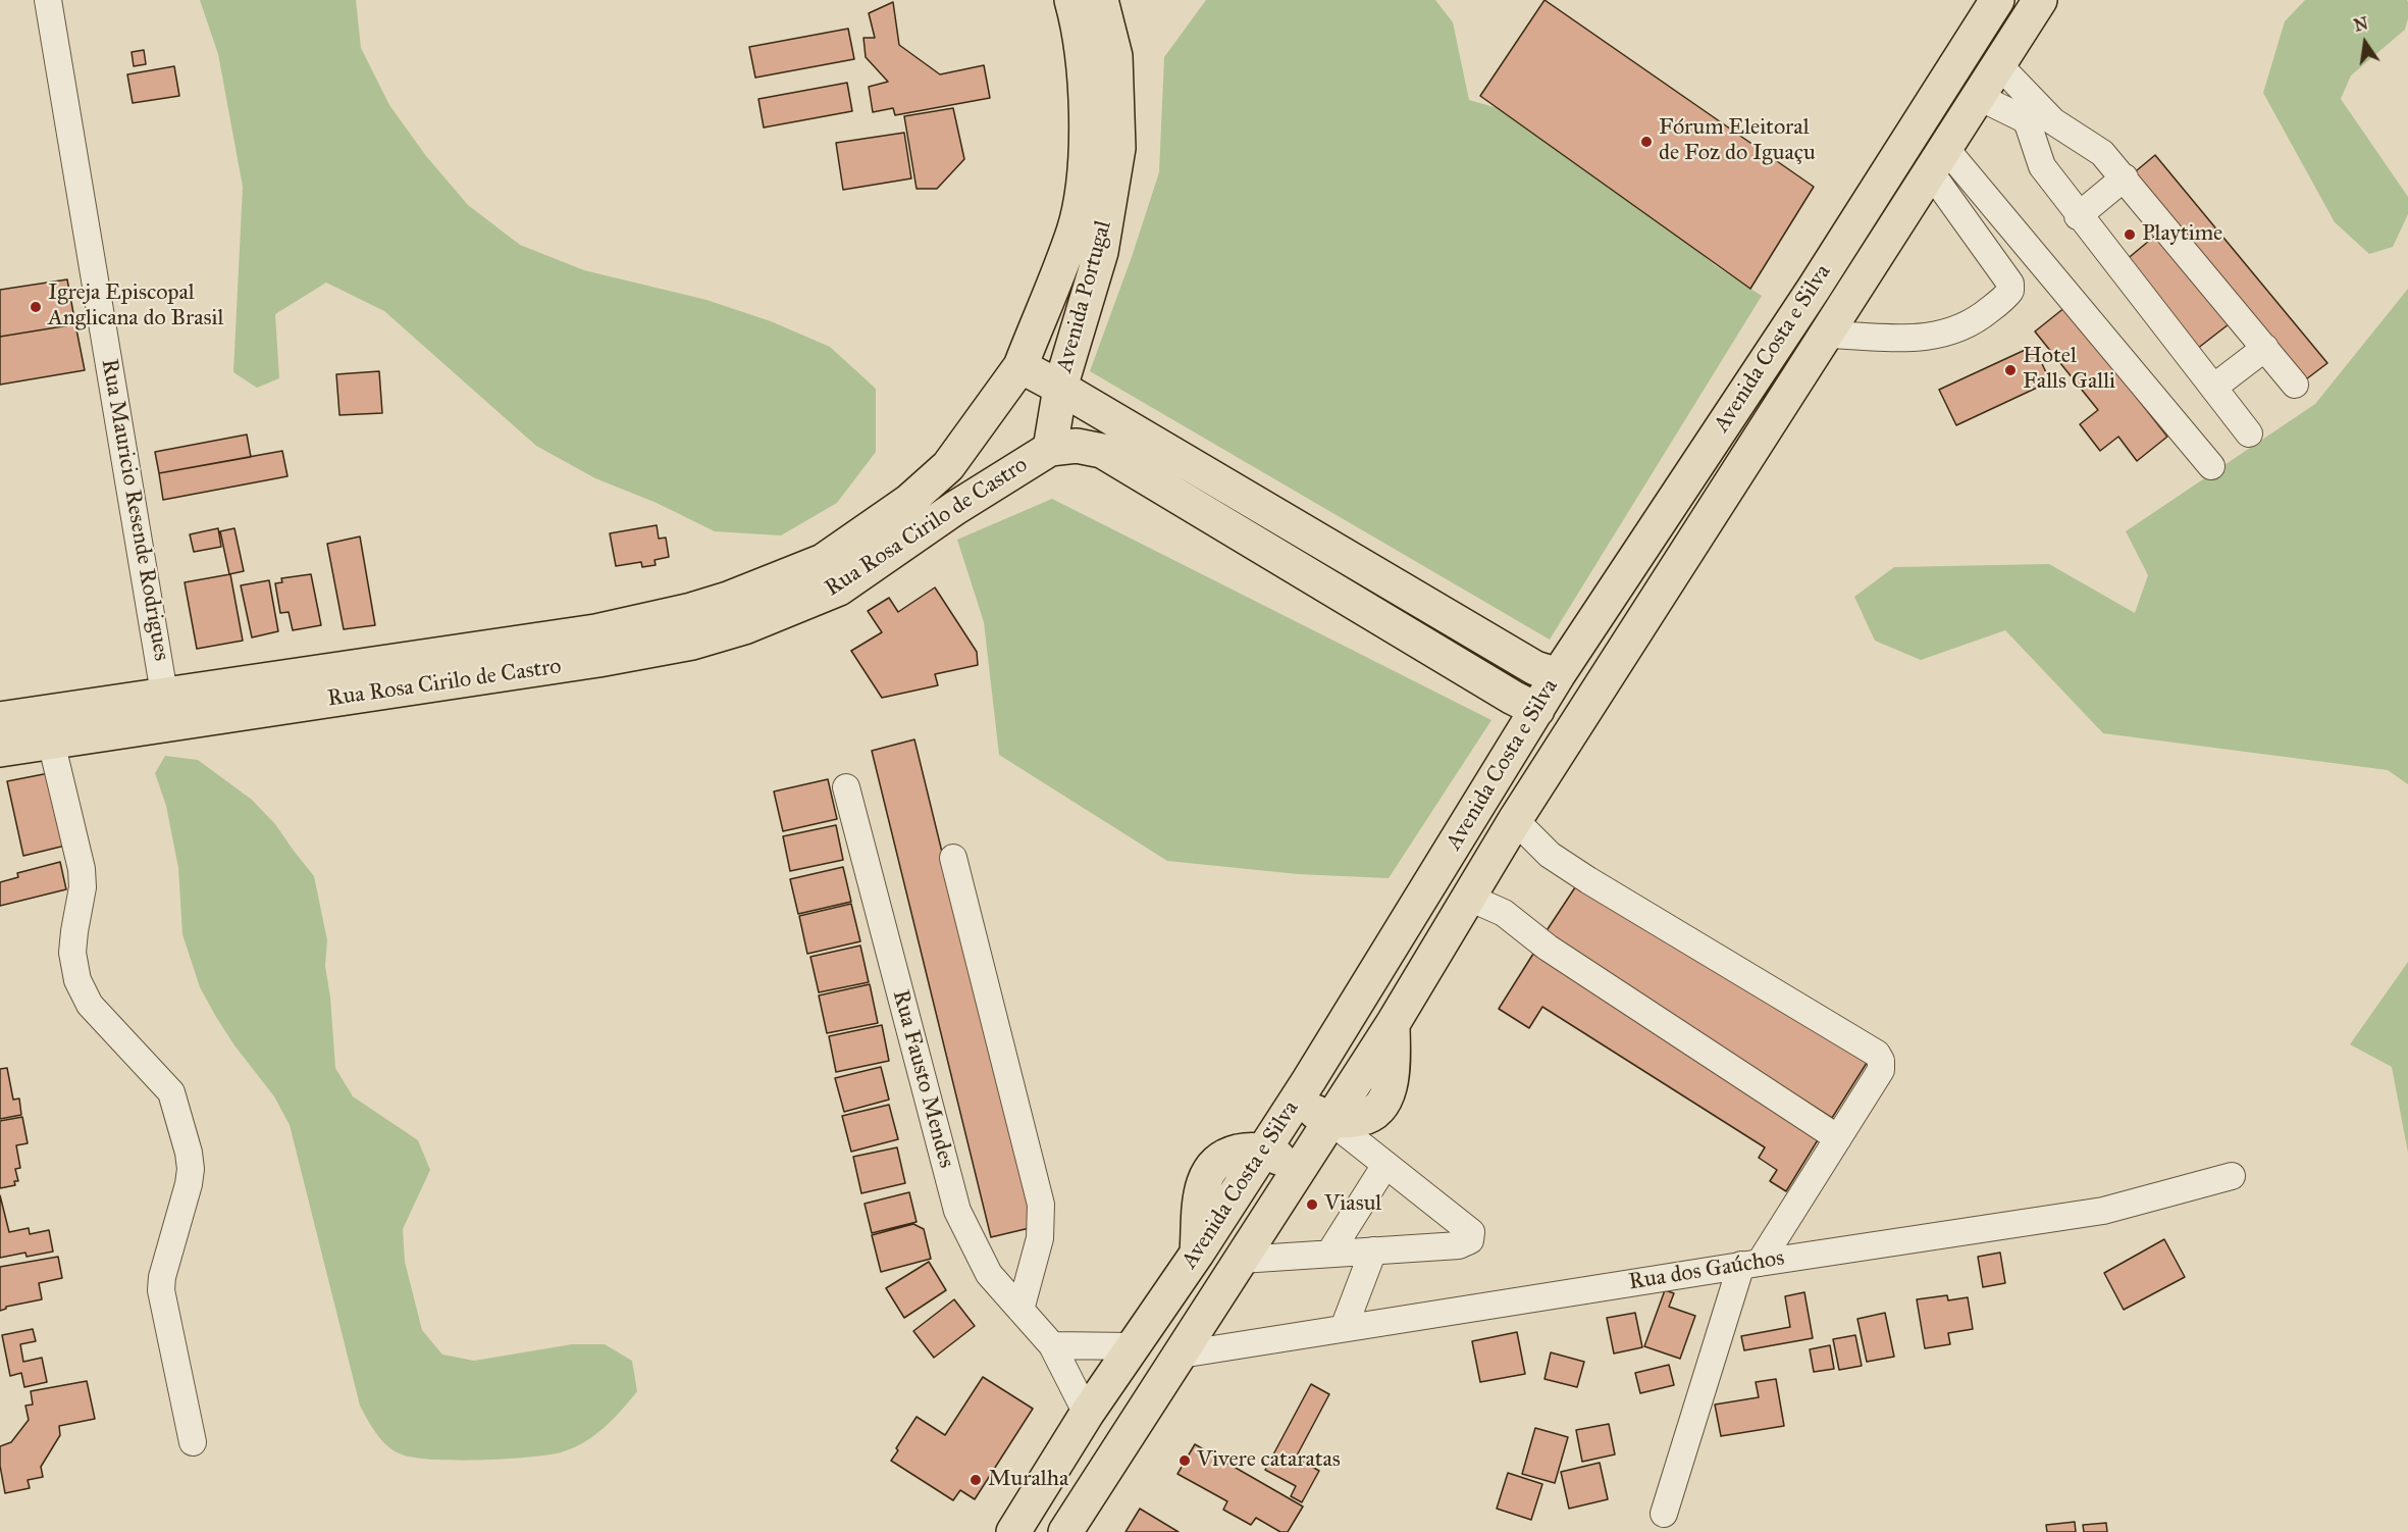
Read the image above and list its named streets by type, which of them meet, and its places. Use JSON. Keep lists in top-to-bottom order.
{
  "streets": {
    "main road": ["Avenida Portugal", "Avenida Costa e Silva", "Rua Rosa Cirilo de Castro"],
    "street": ["Rua Mauricio Resende Rodrigues", "Rua Fausto Mendes", "Rua dos Gaúchos"]
  },
  "crossings": [
    ["Avenida Portugal", "Rua Rosa Cirilo de Castro"],
    ["Avenida Costa e Silva", "Rua Rosa Cirilo de Castro"],
    ["Avenida Costa e Silva", "Rua Fausto Mendes"],
    ["Avenida Costa e Silva", "Rua dos Gaúchos"]
  ],
  "places": [
    "Fórum Eleitoral de Foz do Iguaçu",
    "Playtime",
    "Igreja Episcopal Anglicana do Brasil",
    "Hotel Falls Galli",
    "Viasul",
    "Vivere cataratas",
    "Muralha"
  ],
  "north": "top"
}
